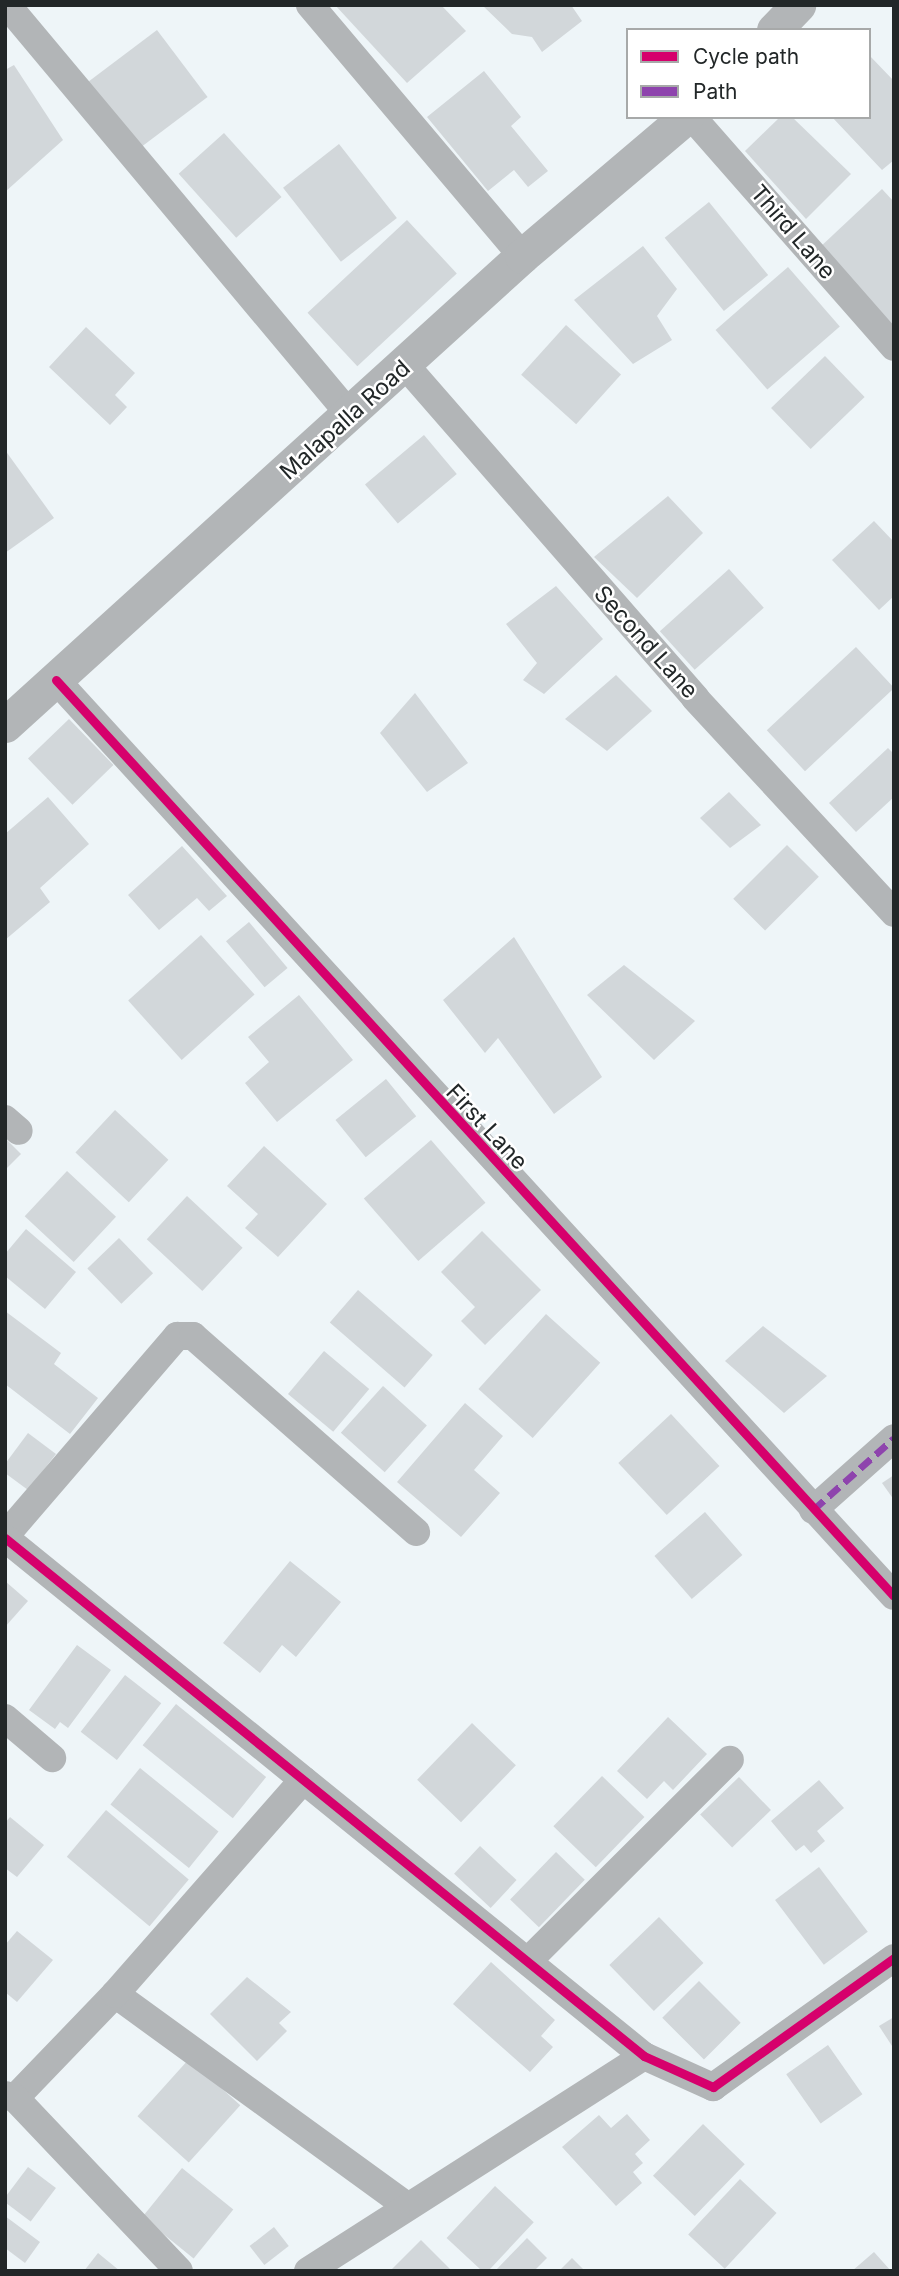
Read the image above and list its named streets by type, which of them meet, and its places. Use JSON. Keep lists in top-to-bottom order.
{
  "streets": {
    "street": [
      "Third Lane",
      "Malapalla Road",
      "Second Lane",
      "First Lane"
    ]
  },
  "crossings": [
    ["Malapalla Road", "Second Lane"],
    ["Malapalla Road", "First Lane"]
  ],
  "legend": ["Cycle path", "Path"]
}
